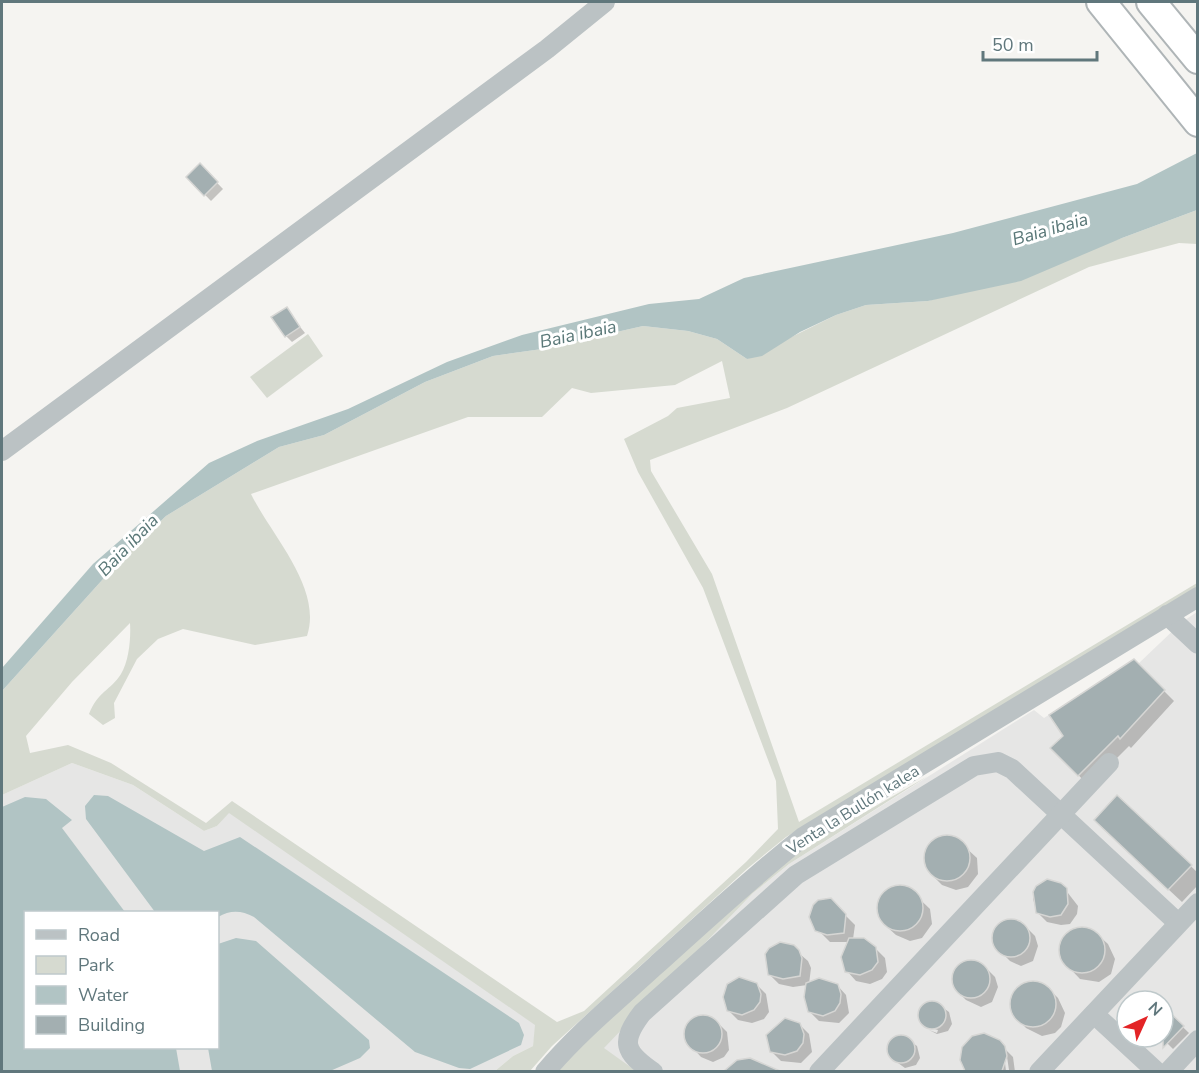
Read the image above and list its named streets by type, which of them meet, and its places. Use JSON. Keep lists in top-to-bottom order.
{
  "streets": {
    "street": ["Venta la Bullón kalea"]
  },
  "water": ["Baia ibaia"],
  "legend": [
    "Road",
    "Park",
    "Water",
    "Building"
  ],
  "scale_bar": "50 m",
  "north": "top right"
}
